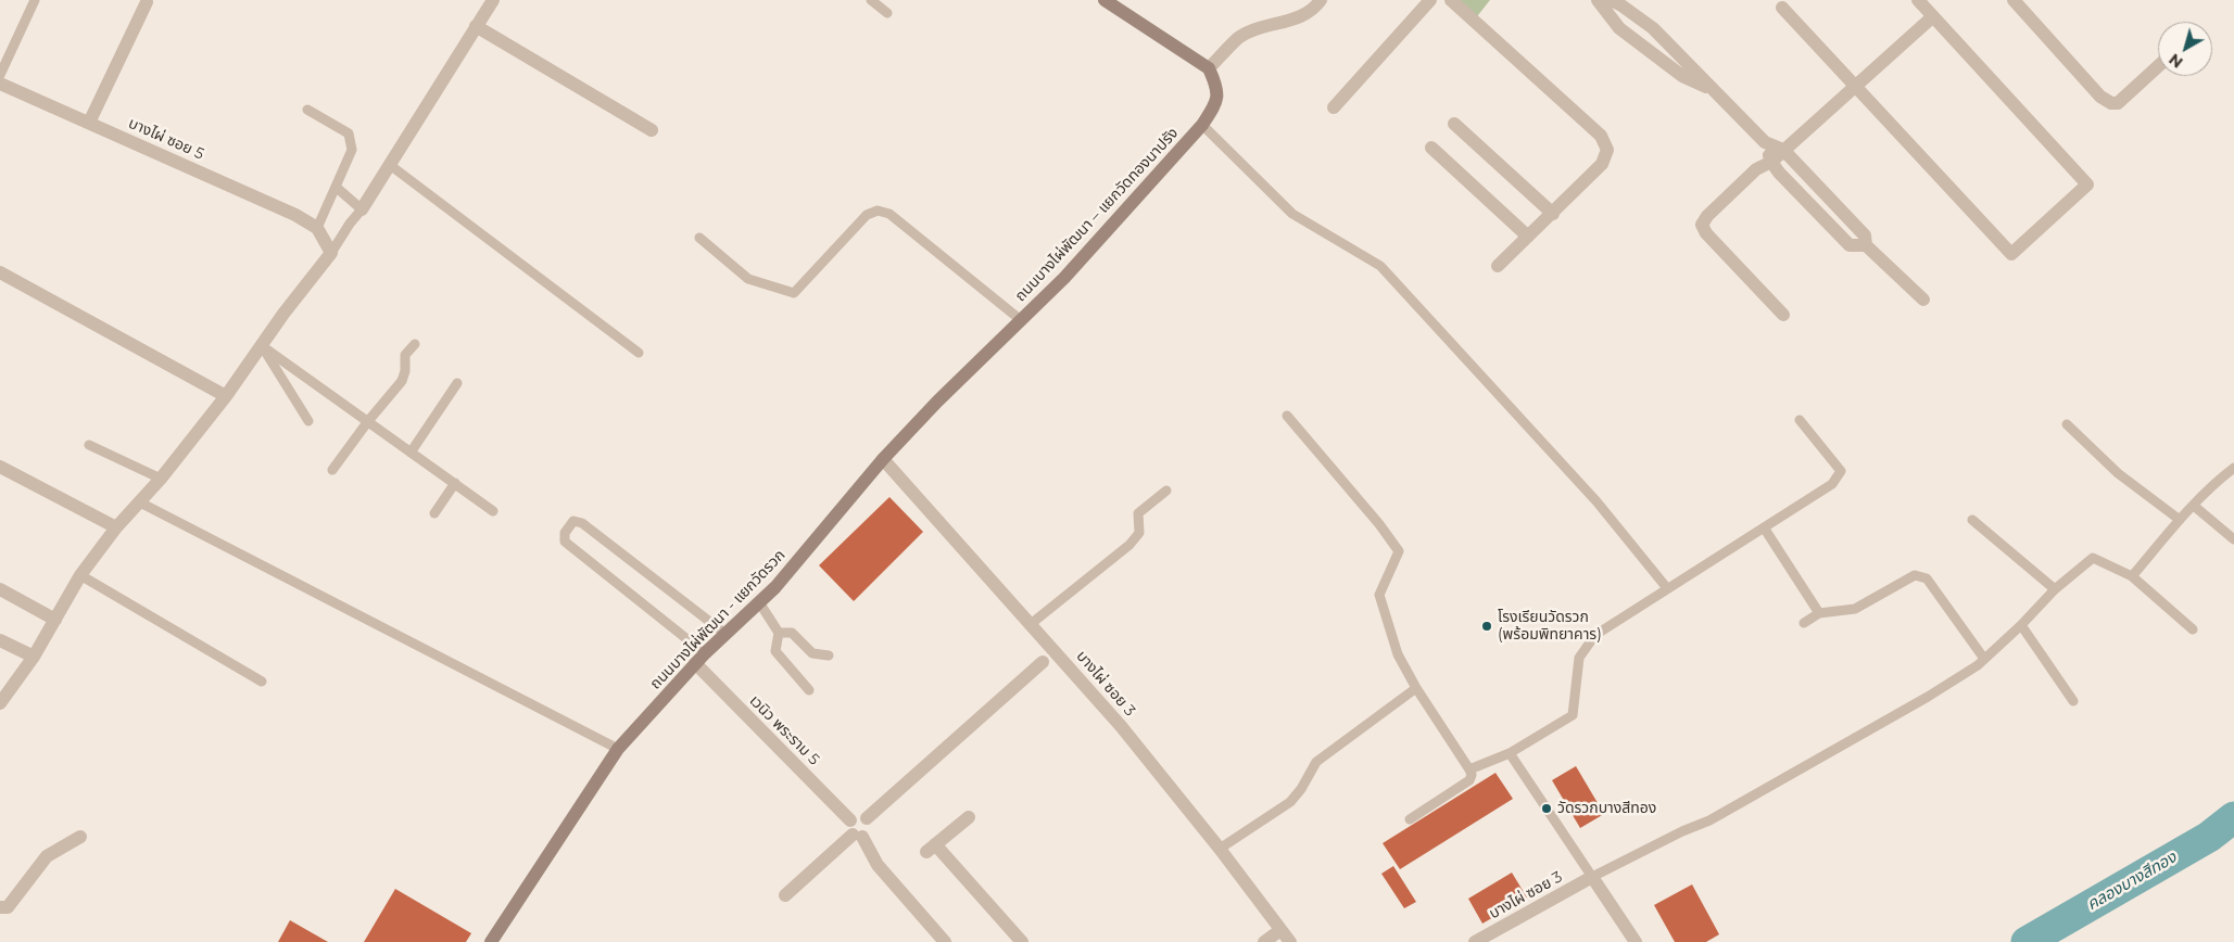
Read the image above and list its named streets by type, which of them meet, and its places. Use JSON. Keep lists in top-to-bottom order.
{
  "streets": {
    "street": [
      "บางไผ่ ซอย 5",
      "ถนนบางไผ่พัฒนา – แยกวัดทองนาปรัง",
      "ถนนบางไผ่พัฒนา - แยกวัดรวก",
      "บางไผ่ ซอย 3",
      "เวนิว พระราม 5"
    ]
  },
  "crossings": [
    ["ถนนบางไผ่พัฒนา – แยกวัดทองนาปรัง", "ถนนบางไผ่พัฒนา - แยกวัดรวก"],
    ["ถนนบางไผ่พัฒนา – แยกวัดทองนาปรัง", "บางไผ่ ซอย 3"],
    ["ถนนบางไผ่พัฒนา - แยกวัดรวก", "บางไผ่ ซอย 3"],
    ["ถนนบางไผ่พัฒนา - แยกวัดรวก", "เวนิว พระราม 5"]
  ],
  "water": ["คลองบางสีทอง"],
  "places": ["โรงเรียนวัดรวก (พร้อมพิทยาคาร)", "วัดรวกบางสีทอง"],
  "north": "bottom left"
}
